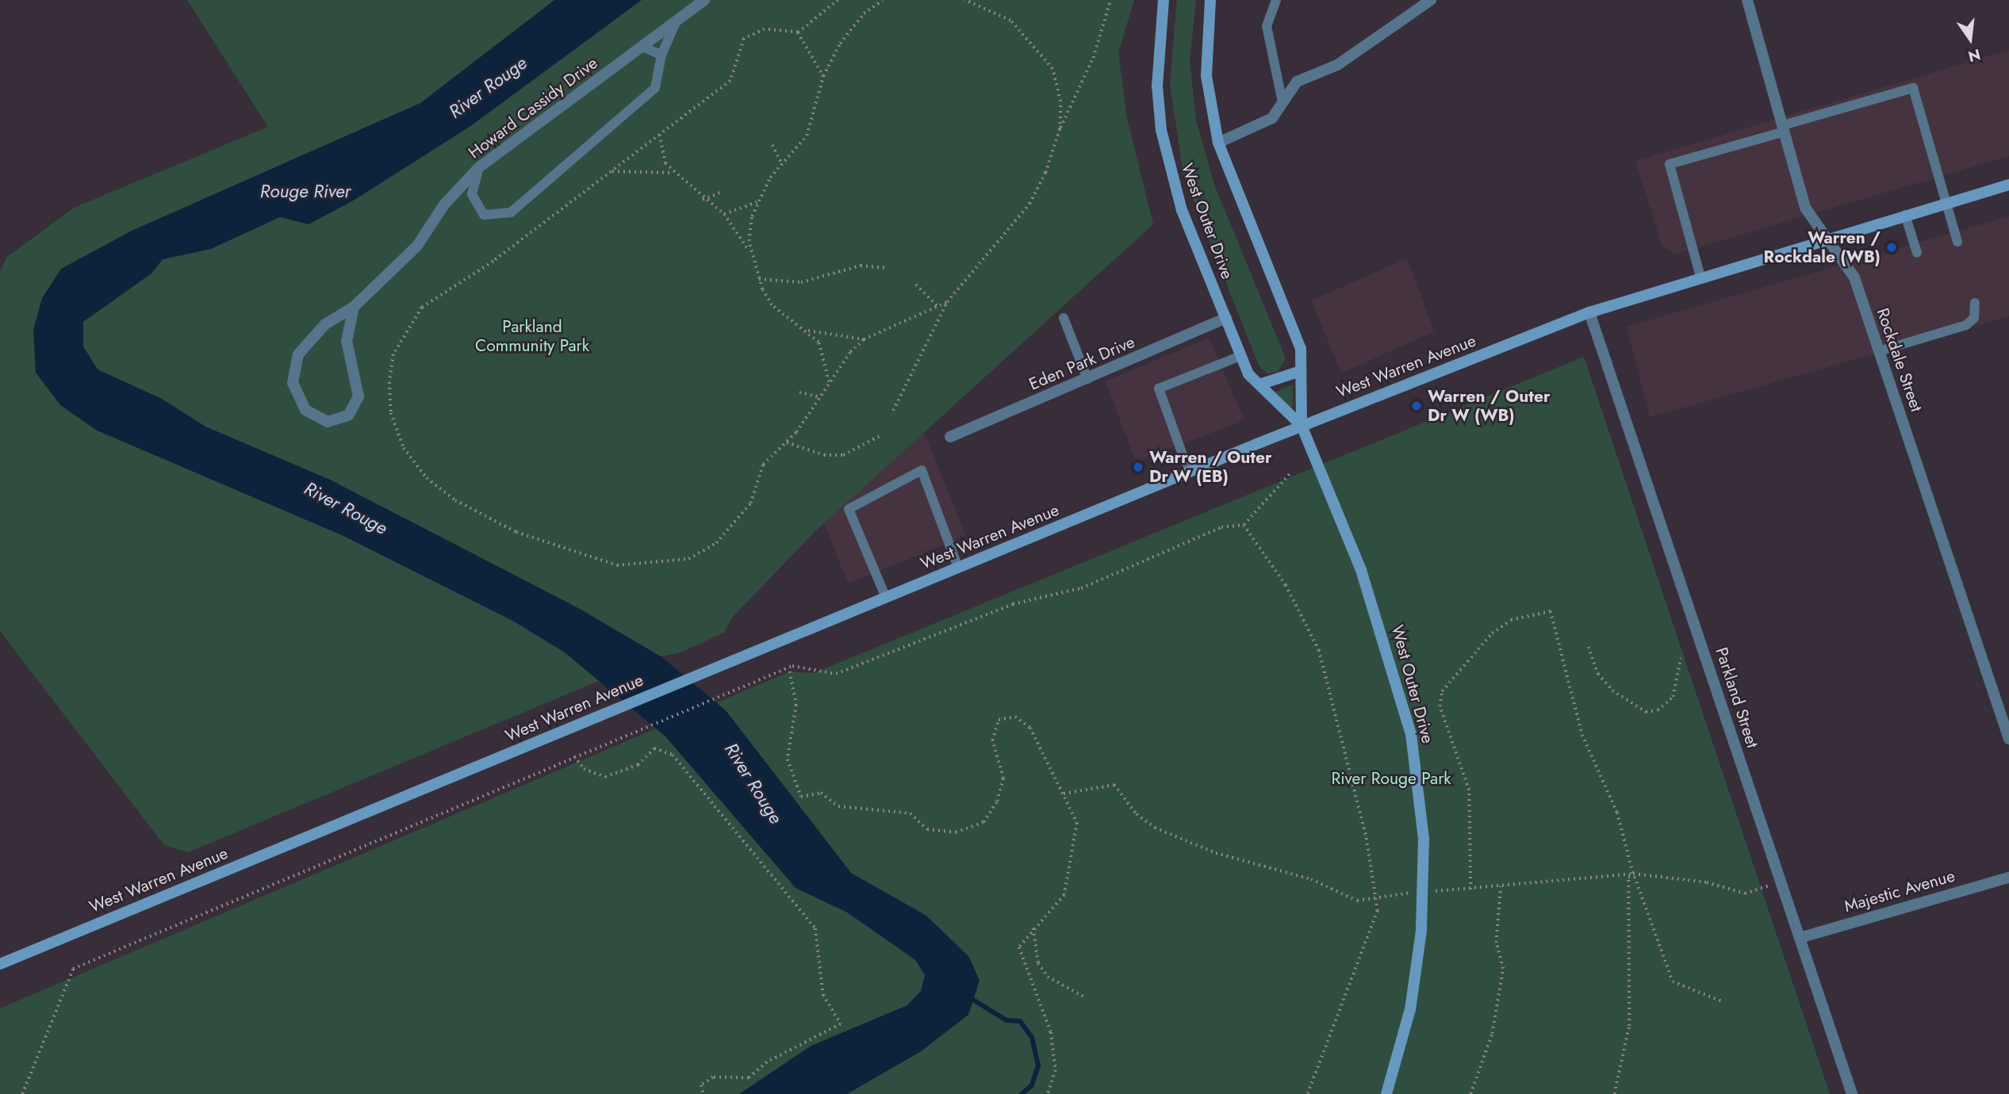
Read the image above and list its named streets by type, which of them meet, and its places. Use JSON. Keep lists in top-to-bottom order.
{
  "streets": {
    "main road": ["West Outer Drive", "West Warren Avenue"],
    "street": [
      "Howard Cassidy Drive",
      "Rockdale Street",
      "Eden Park Drive",
      "Parkland Street",
      "Majestic Avenue"
    ]
  },
  "crossings": [
    ["West Outer Drive", "Eden Park Drive"],
    ["West Outer Drive", "West Warren Avenue"],
    ["Rockdale Street", "West Warren Avenue"],
    ["West Warren Avenue", "Parkland Street"],
    ["Parkland Street", "Majestic Avenue"]
  ],
  "water": ["River Rouge", "Rouge River"],
  "parks": ["Parkland Community Park", "River Rouge Park"],
  "places": ["Warren / Rockdale (WB)", "Warren / Outer Dr W (WB)", "Warren / Outer Dr W (EB)"],
  "north": "bottom"
}
